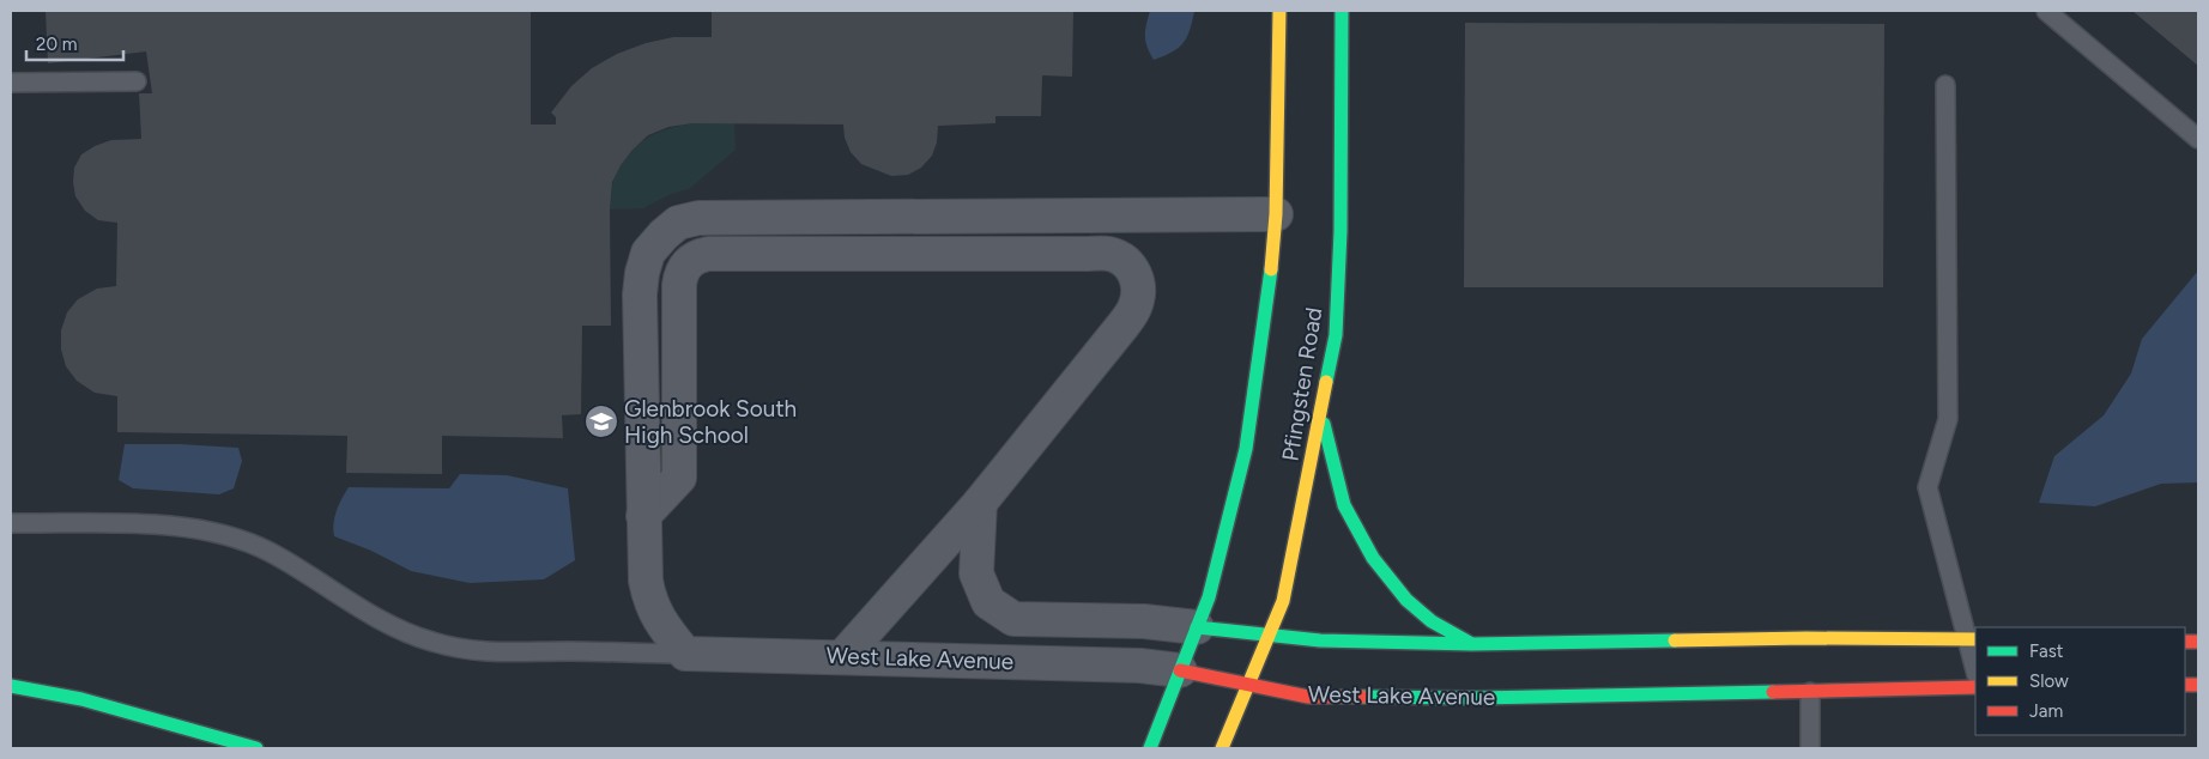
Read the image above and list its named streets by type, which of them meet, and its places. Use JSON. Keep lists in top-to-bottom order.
{
  "streets": {
    "main road": ["Pfingsten Road", "West Lake Avenue"]
  },
  "crossings": [
    ["Pfingsten Road", "West Lake Avenue"]
  ],
  "places": {
    "school or university": ["Glenbrook South High School"]
  },
  "legend": ["Fast", "Slow", "Jam"],
  "scale_bar": "20 m"
}
